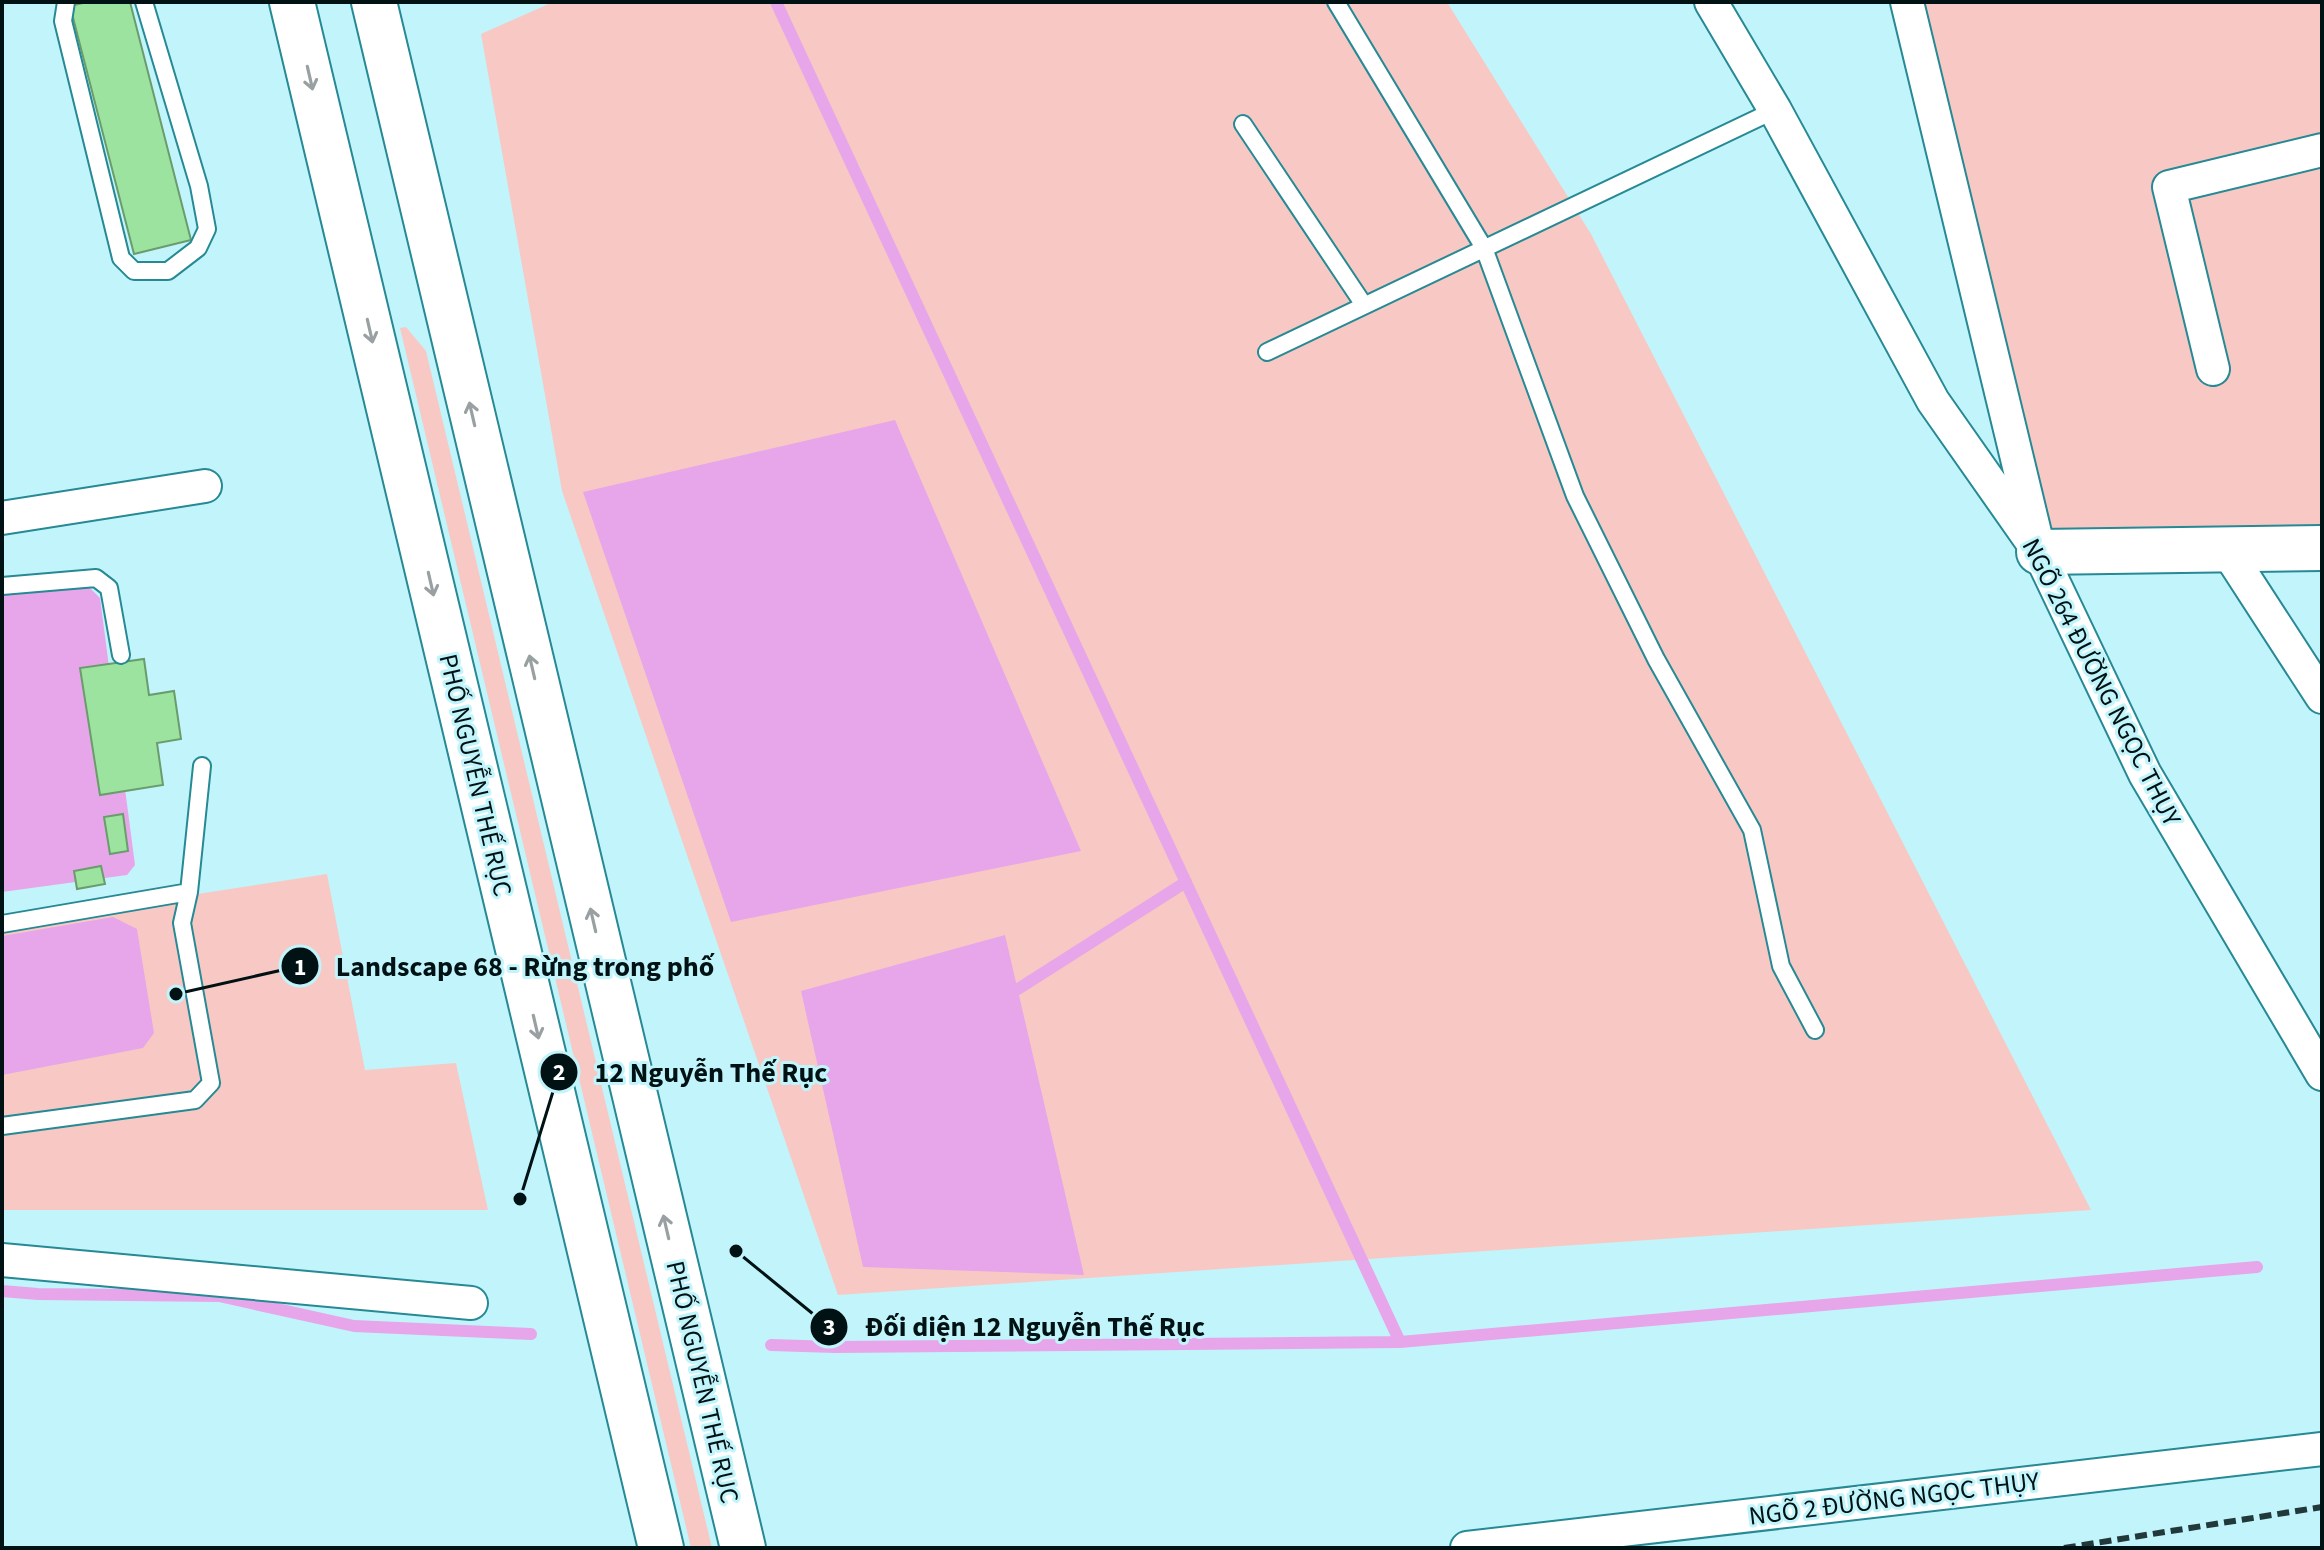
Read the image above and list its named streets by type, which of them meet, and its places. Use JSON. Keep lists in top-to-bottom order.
{
  "streets": {
    "main road": ["PHỐ NGUYỄN THẾ RỤC"],
    "street": ["NGÕ 264 ĐƯỜNG NGỌC THỤY", "NGÕ 2 ĐƯỜNG NGỌC THỤY"]
  },
  "places": ["Landscape 68 - Rừng trong phố", "12 Nguyễn Thế Rục", "Đối diện 12 Nguyễn Thế Rục"]
}
